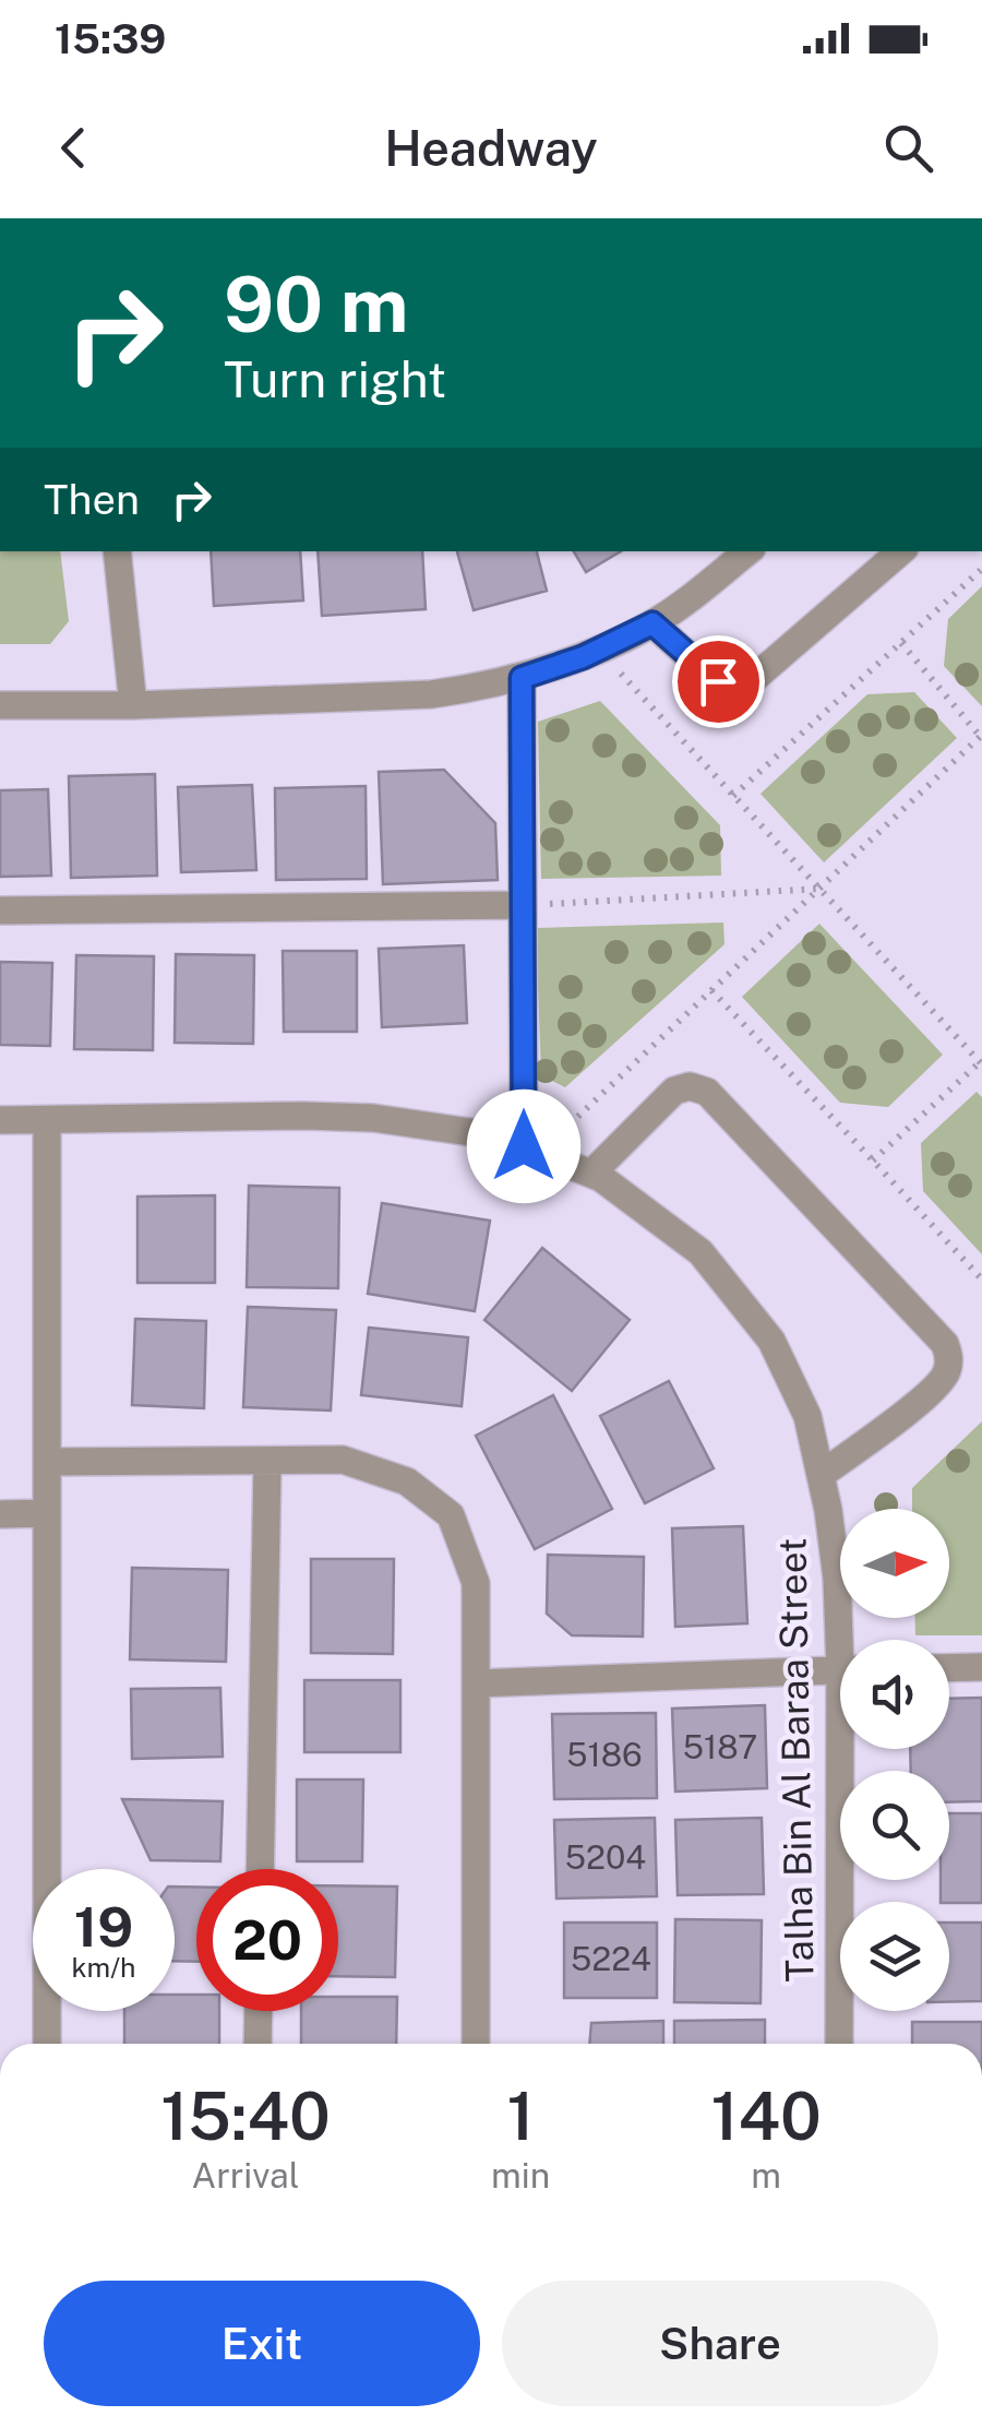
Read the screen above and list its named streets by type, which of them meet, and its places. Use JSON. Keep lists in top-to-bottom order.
{
  "streets": {
    "street": ["Talha Bin Al Baraa Street"]
  },
  "house_numbers": [
    "5187",
    "5186",
    "5204",
    "5224"
  ],
  "north": "right",
  "page": {
    "status": "15:39",
    "header": "Headway",
    "turn": ["90 m", "Turn right"],
    "then": "Then",
    "speed": "19 km/h",
    "limit": "20",
    "eta": [
      "15:40",
      "Arrival",
      "1",
      "min",
      "140",
      "m"
    ],
    "buttons": ["Exit", "Share"]
  }
}
